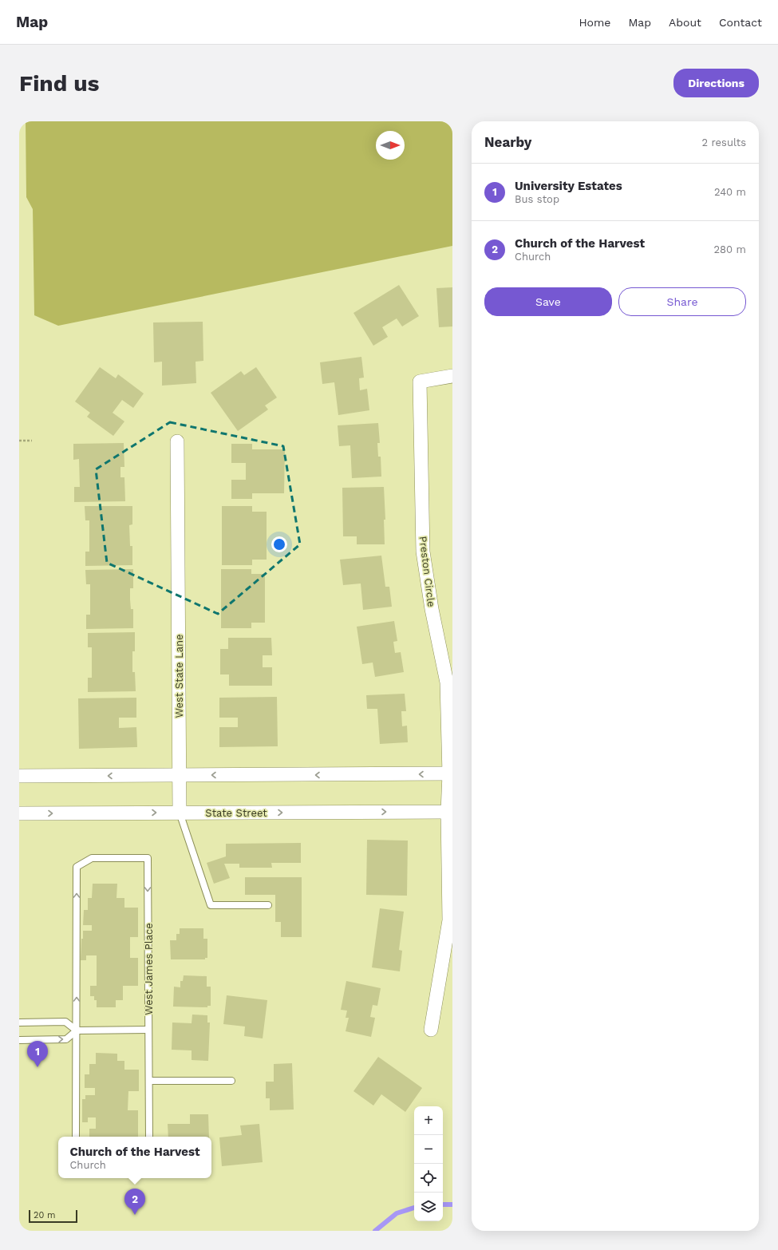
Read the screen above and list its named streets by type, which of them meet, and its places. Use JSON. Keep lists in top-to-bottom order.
{
  "streets": {
    "street": ["Preston Circle", "West State Lane", "State Street"],
    "lane": ["West James Place"]
  },
  "crossings": [
    ["West State Lane", "State Street"]
  ],
  "scale_bar": "20 m",
  "north": "right",
  "page": {
    "header": "Map",
    "nav": [
      "Home",
      "Map",
      "About",
      "Contact"
    ],
    "buttons": [
      "Directions",
      ["Save", "Share"]
    ],
    "title": "Find us",
    "heading": ["Nearby", "2 results"],
    "list": [
      {
        "mark": "1",
        "name": "University Estates",
        "note": "Bus stop",
        "value": "240 m"
      },
      {
        "mark": "2",
        "name": "Church of the Harvest",
        "note": "Church",
        "value": "280 m"
      }
    ],
    "pins": ["1", "2"],
    "map_buttons": ["+", "−"],
    "popup": ["Church of the Harvest", "Church"],
    "scale": "20 m"
  }
}
